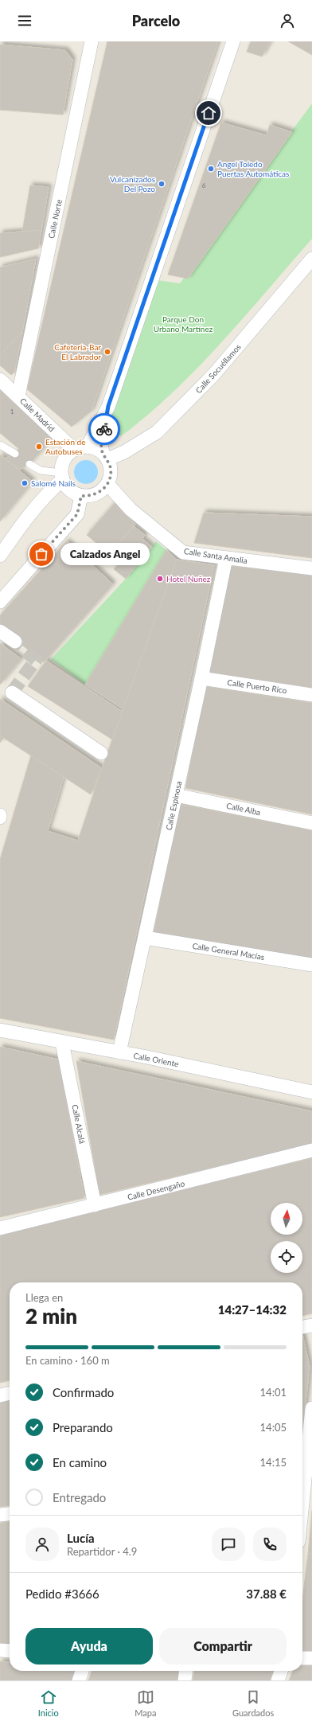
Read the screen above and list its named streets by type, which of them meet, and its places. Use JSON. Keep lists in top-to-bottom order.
{
  "streets": {
    "street": [
      "Calle Norte",
      "Calle Socuéllamos",
      "Calle Madrid",
      "Calle Santa Amalia",
      "Calle Puerto Rico",
      "Calle Espinosa",
      "Calle Alba",
      "Calle General Macías",
      "Calle Oriente",
      "Calle Alcalá",
      "Calle Desengaño"
    ]
  },
  "crossings": [
    ["Calle Norte", "Calle Madrid"],
    ["Calle Socuéllamos", "Calle Madrid"],
    ["Calle Socuéllamos", "Calle Santa Amalia"],
    ["Calle Madrid", "Calle Santa Amalia"],
    ["Calle Santa Amalia", "Calle Espinosa"],
    ["Calle Puerto Rico", "Calle Espinosa"],
    ["Calle Espinosa", "Calle Alba"],
    ["Calle Espinosa", "Calle General Macías"],
    ["Calle Espinosa", "Calle Oriente"],
    ["Calle Oriente", "Calle Alcalá"],
    ["Calle Alcalá", "Calle Desengaño"]
  ],
  "parks": ["Parque Don Urbano Martínez"],
  "places": [
    "Angel Toledo Puertas Automáticas",
    "Vulcanizados Del Pozo",
    "Cafetería-Bar El Labrador",
    "Estación de Autobuses",
    "Salomé Nails",
    "Calzados Angel",
    "Hotel Nuñez"
  ],
  "house_numbers": ["6", "1"],
  "north": "top",
  "page": {
    "header": "Parcelo",
    "bubble": "Calzados Angel",
    "heading": ["2 min", "Llega en", "14:27–14:32"],
    "panel": [
      "Lucía",
      "Repartidor · 4.9",
      "Pedido #3666",
      "37.88 €"
    ],
    "bar": "En camino · 160 m",
    "list": [
      ["Confirmado", "14:01"],
      ["Preparando", "14:05"],
      ["En camino", "14:15"],
      "Entregado"
    ],
    "buttons": ["Ayuda", "Compartir"],
    "tabs": ["Inicio", "Mapa", "Guardados"]
  }
}
